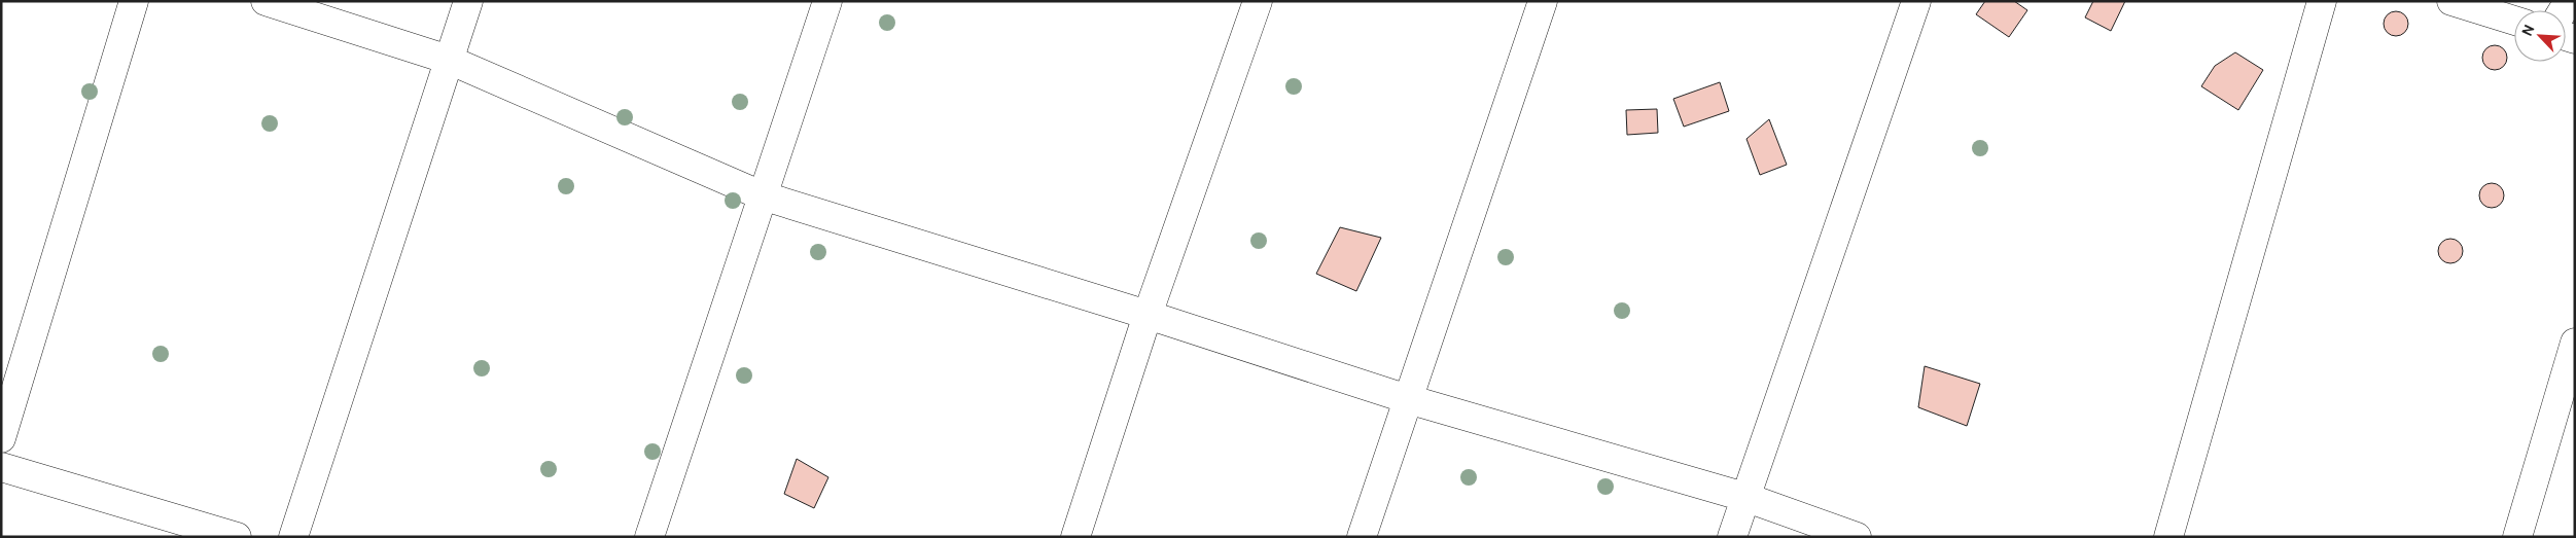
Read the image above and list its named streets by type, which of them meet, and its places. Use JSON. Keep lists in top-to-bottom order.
{
  "north": "top left"
}
